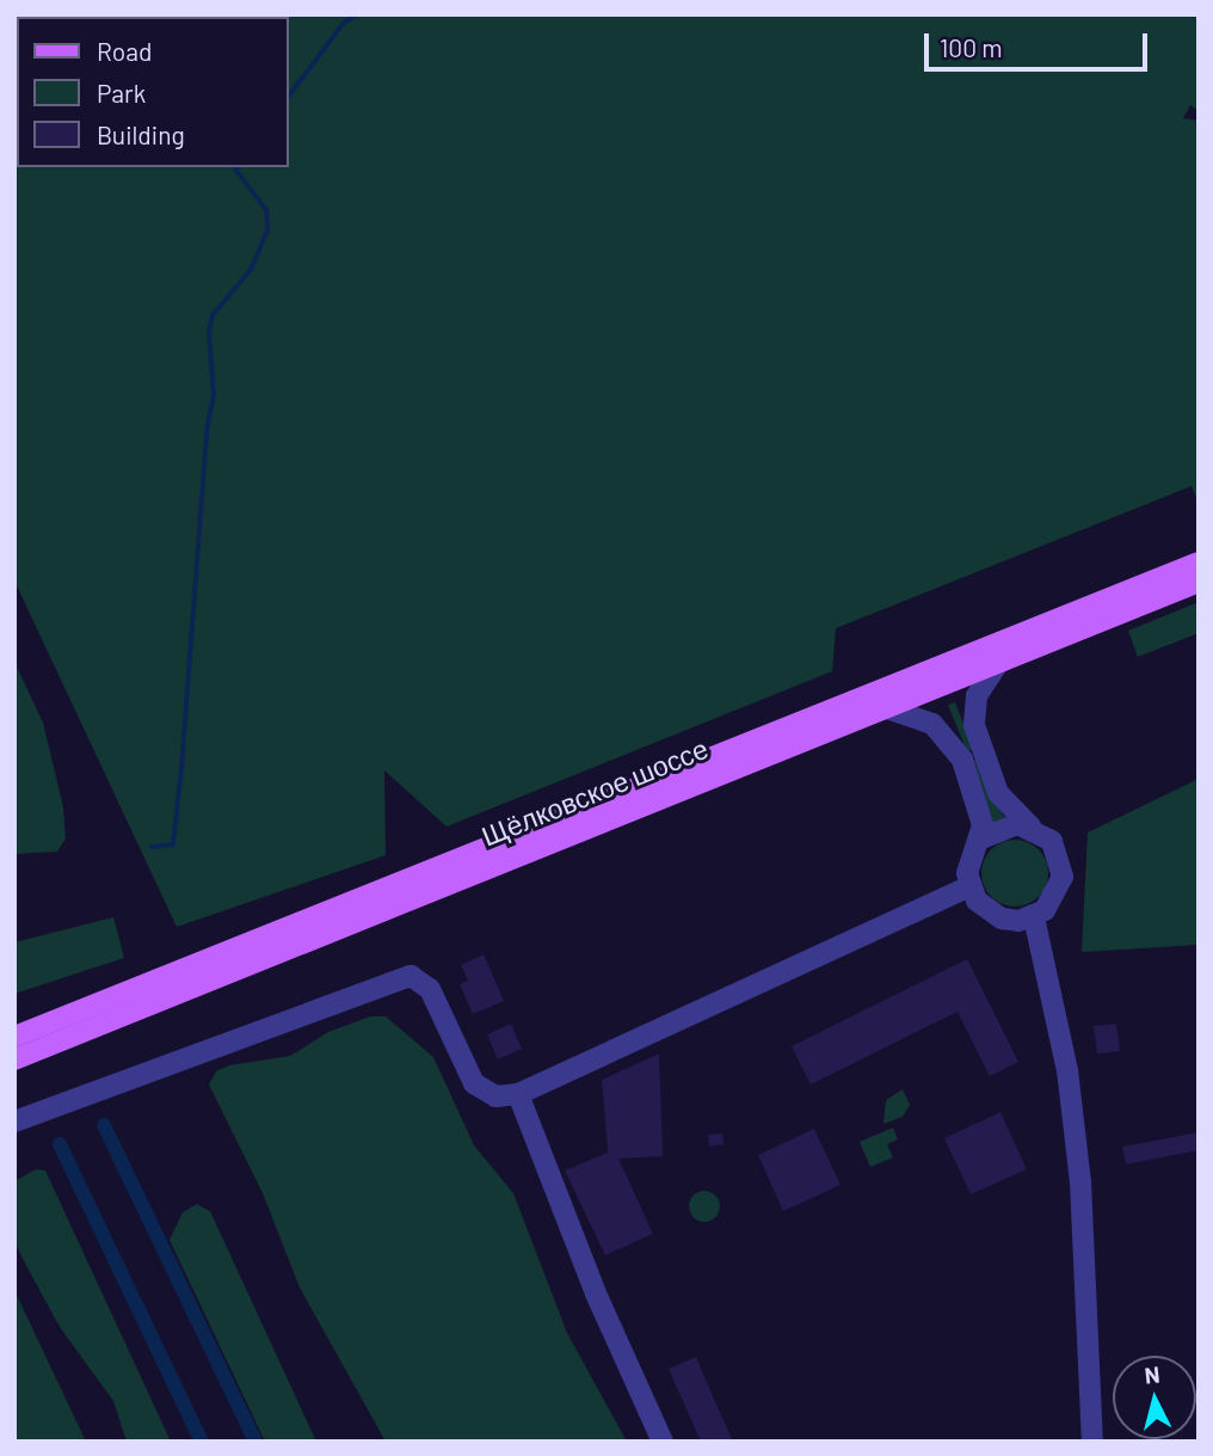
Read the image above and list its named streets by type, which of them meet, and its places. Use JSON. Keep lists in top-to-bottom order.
{
  "streets": {
    "main road": ["Щёлковское шоссе"]
  },
  "legend": ["Road", "Park", "Building"],
  "scale_bar": "100 m",
  "north": "top"
}
